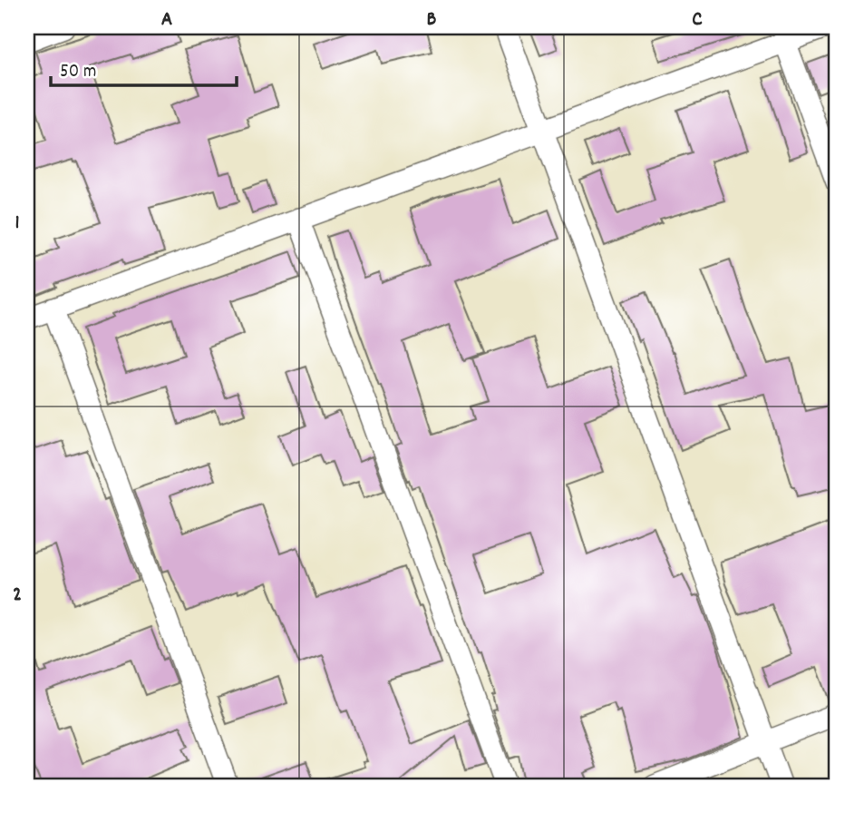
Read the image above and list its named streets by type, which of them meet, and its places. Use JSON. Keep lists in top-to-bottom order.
{
  "scale_bar": "50 m",
  "grid": {
    "columns": ["A", "B", "C"],
    "rows": ["1", "2"]
  }
}
